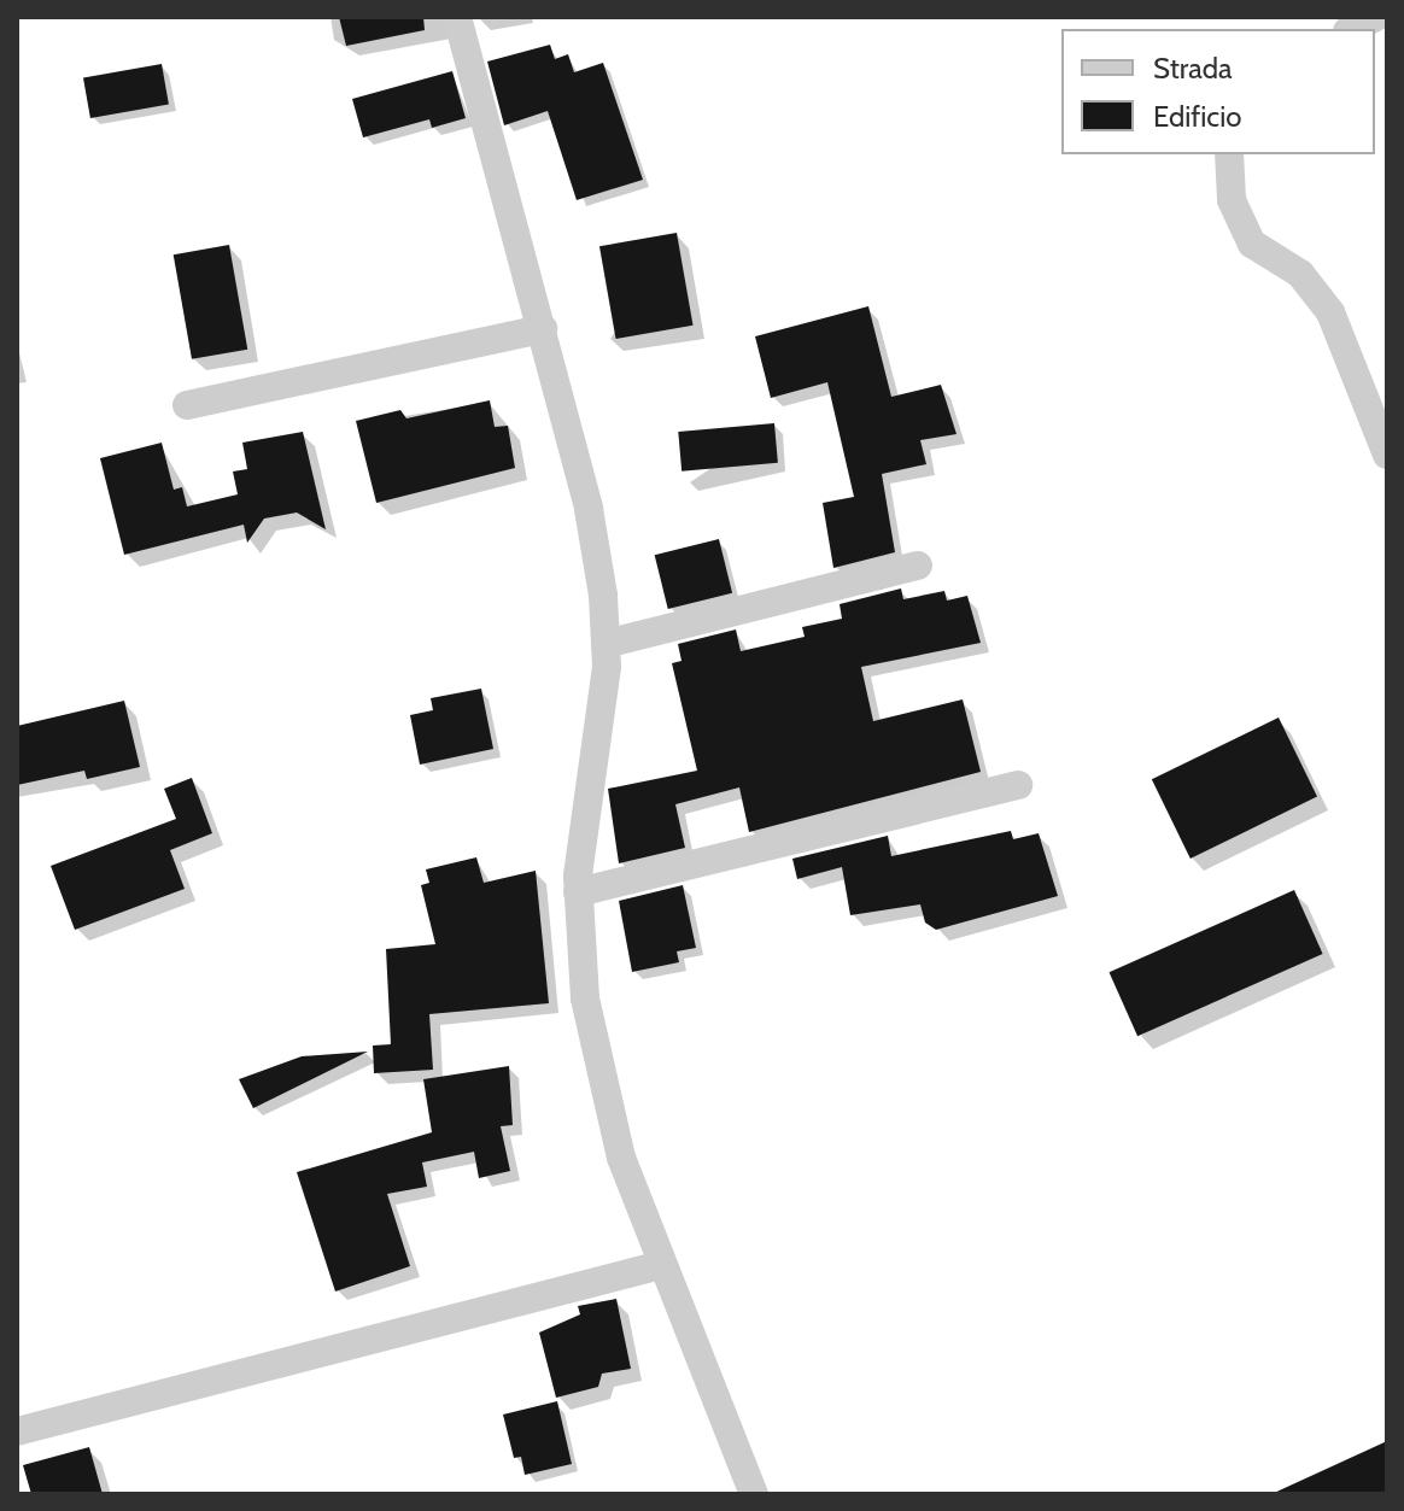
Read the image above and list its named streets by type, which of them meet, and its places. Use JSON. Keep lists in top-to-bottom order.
{
  "legend": ["Strada", "Edificio"]
}
